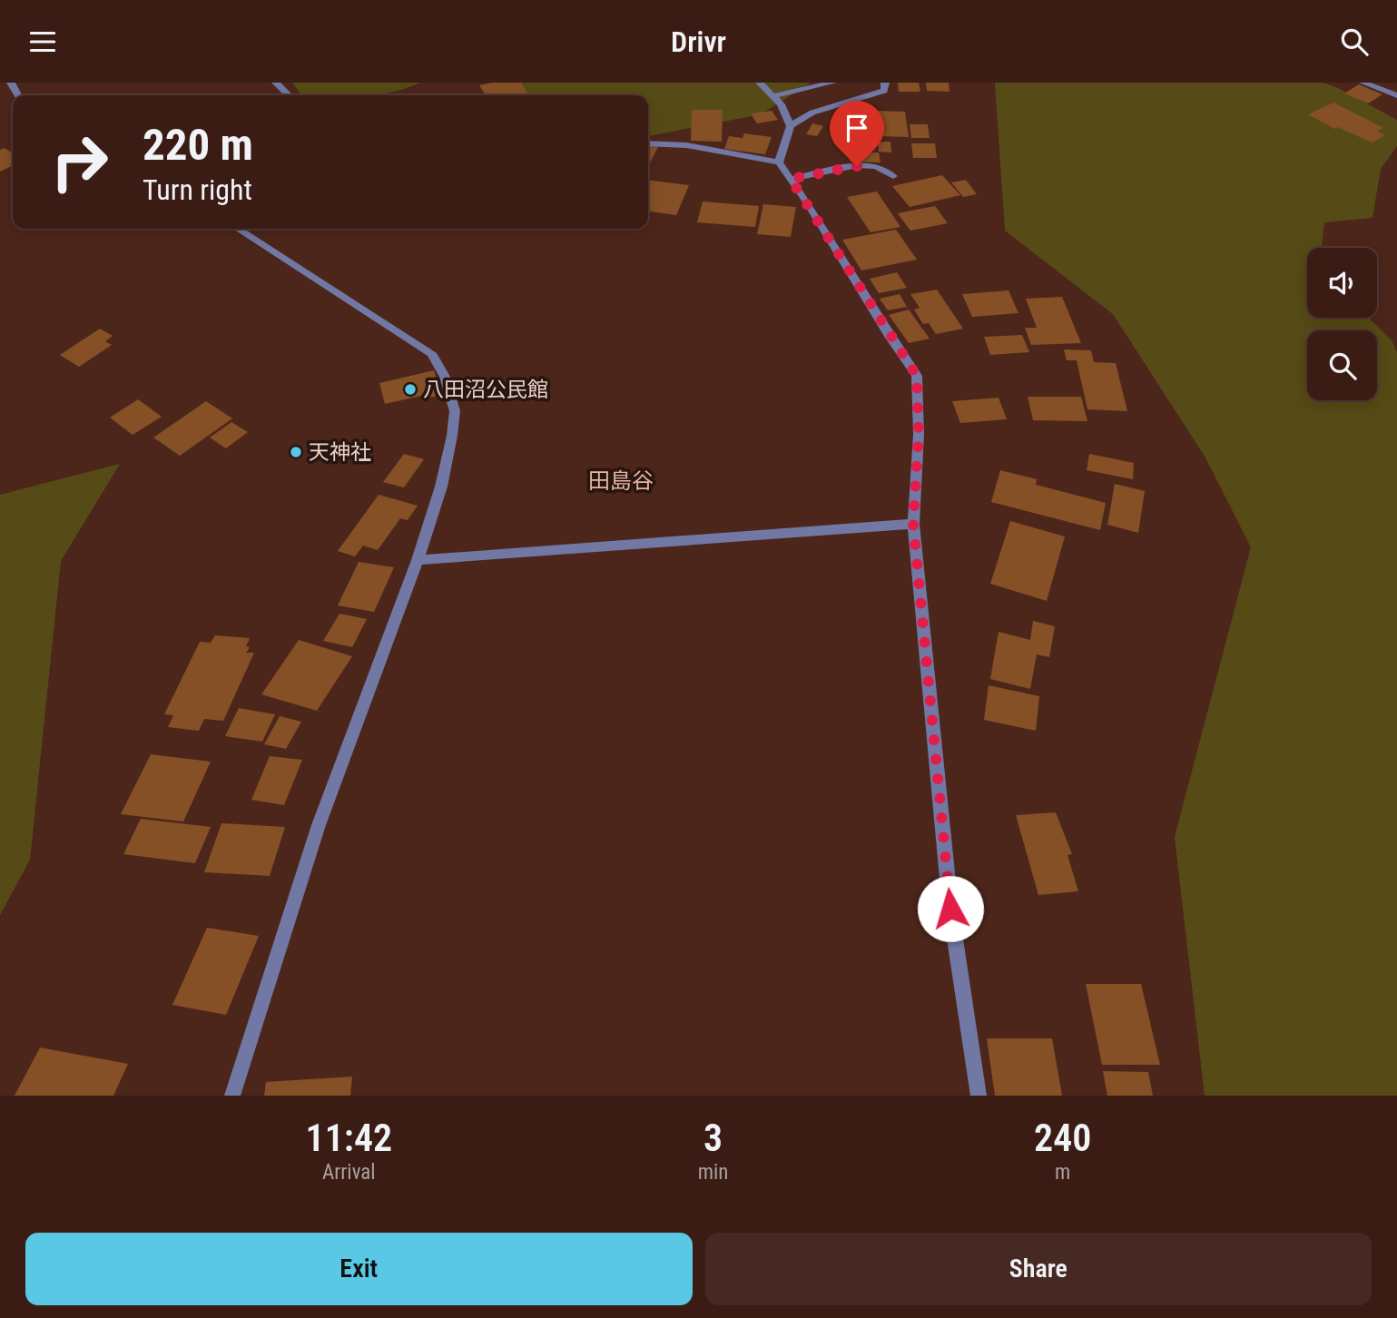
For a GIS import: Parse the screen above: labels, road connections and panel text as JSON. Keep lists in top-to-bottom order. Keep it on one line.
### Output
{"districts":["田島谷"],"places":["八田沼公民館","天神社"],"page":{"header":"Drivr","turn":["220 m","Turn right"],"eta":["11:42","Arrival","3","min","240","m"],"buttons":["Exit","Share"]}}
